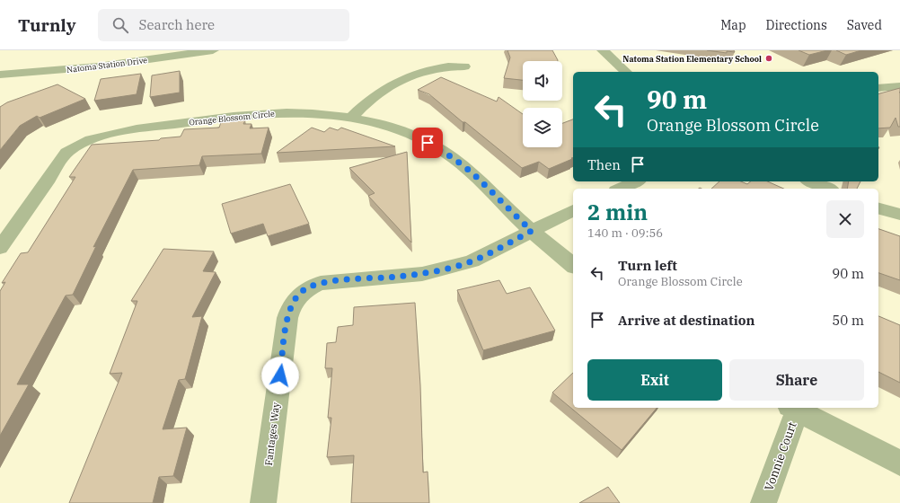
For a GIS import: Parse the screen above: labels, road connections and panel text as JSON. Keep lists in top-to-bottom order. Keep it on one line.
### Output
{"streets":{"street":["Natoma Station Drive","Orange Blossom Circle","Fantages Way","Vonnie Court"]},"crossings":[["Orange Blossom Circle","Fantages Way"]],"places":["Natoma Station Elementary School"],"page":{"header":"Turnly","search":"Search here","nav":["Map","Directions","Saved"],"turn":["90 m","Orange Blossom Circle"],"then":"Then","heading":["2 min","140 m · 09:56"],"list":[{"name":"Turn left","note":"Orange Blossom Circle","value":"90 m"},{"name":"Arrive at destination","value":"50 m"}],"buttons":["Exit","Share"]}}
